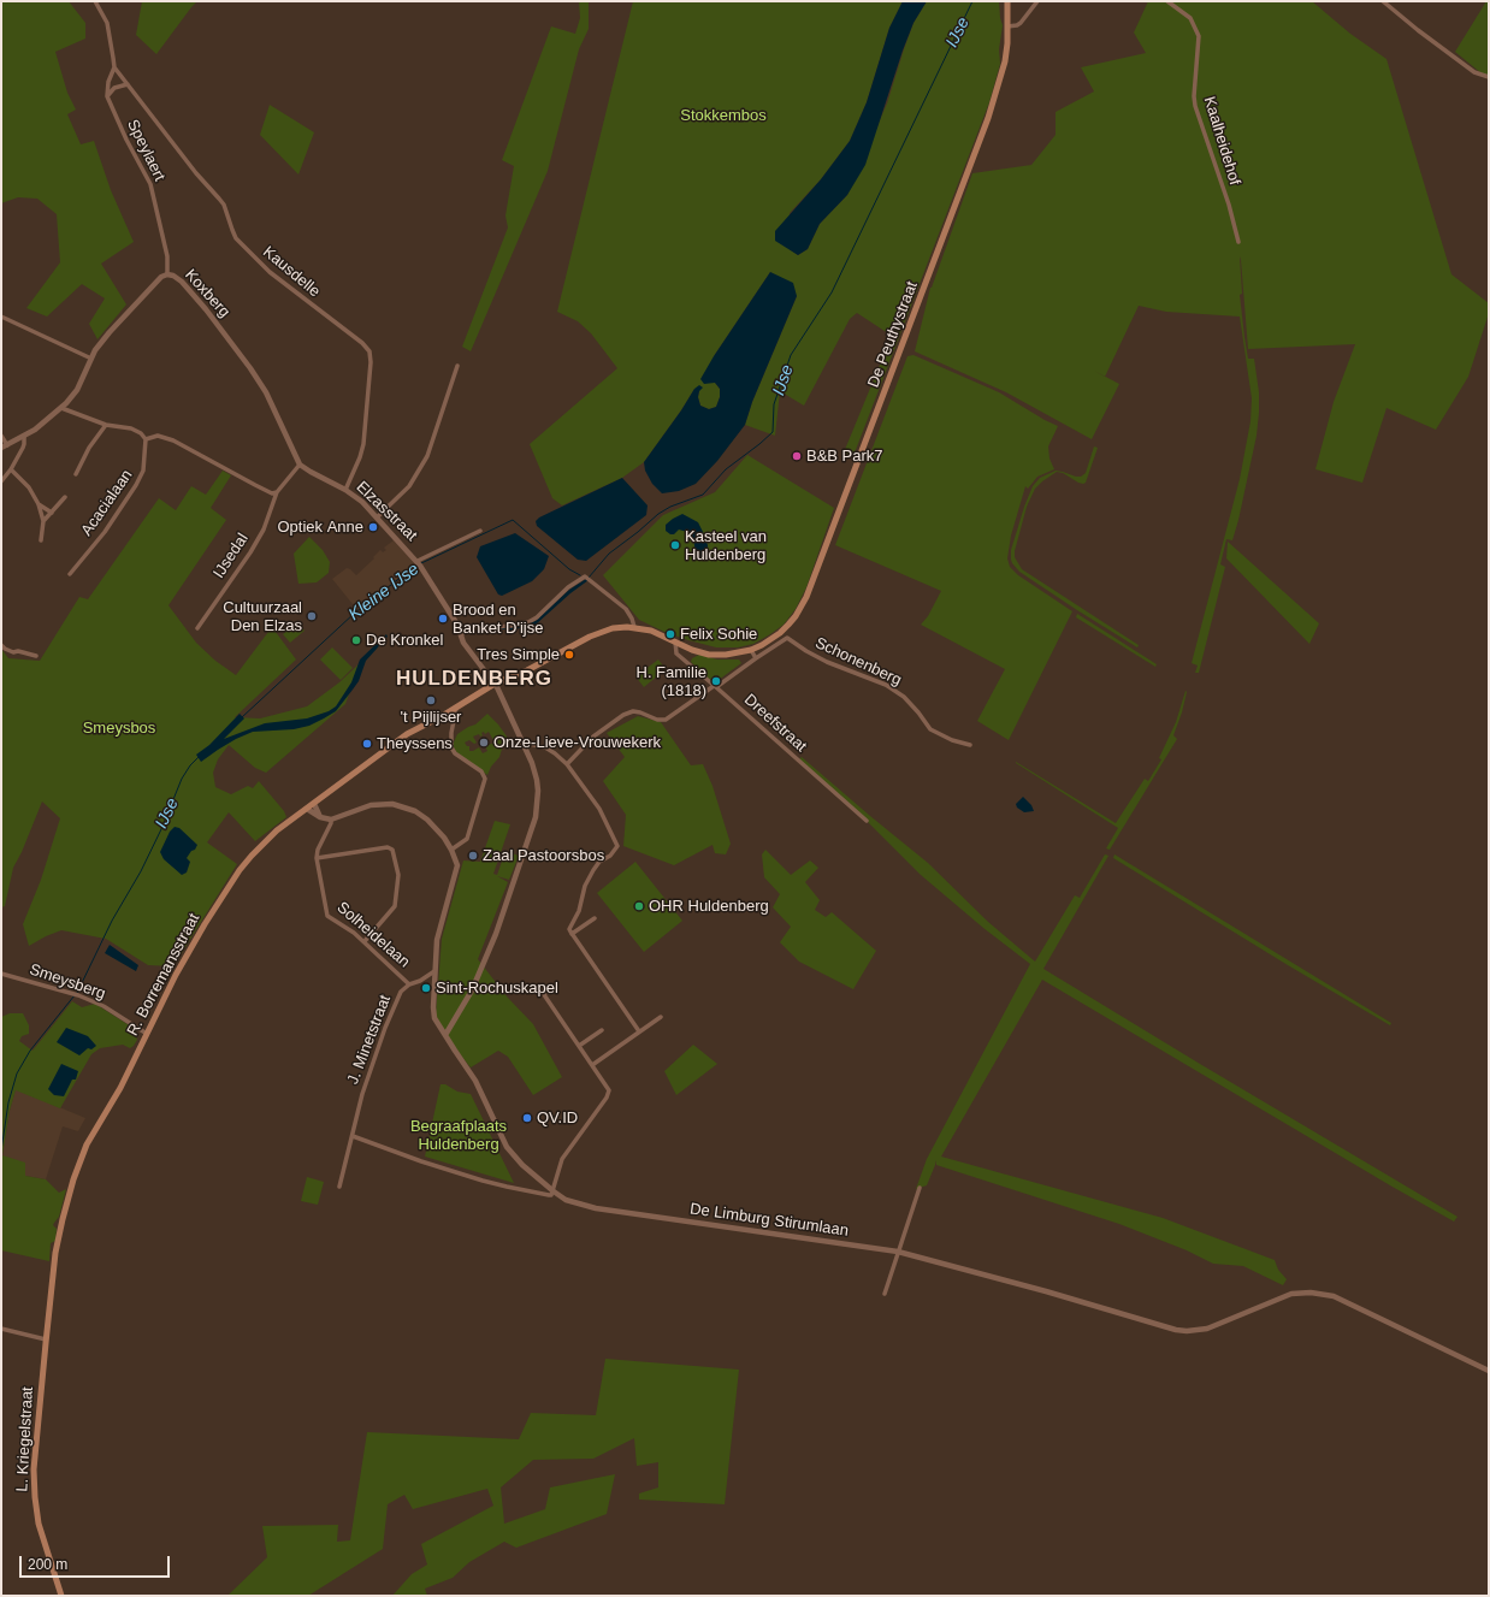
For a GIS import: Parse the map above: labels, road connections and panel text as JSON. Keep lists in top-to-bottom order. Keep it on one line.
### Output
{"streets":{"main road":["De Peuthystraat","R. Borremansstraat","L. Kriegelstraat"],"street":["Kaalheidehof","Speylaert","Kausdelle","Koxberg","Acacialaan","Elzasstraat","IJsedal","Schonenberg","Dreefstraat","Solheidelaan","Smeysberg","J. Minetstraat","De Limburg Stirumlaan"]},"crossings":[["Speylaert","Koxberg"],["Kausdelle","Elzasstraat"],["Koxberg","Elzasstraat"],["Koxberg","IJsedal"],["De Peuthystraat","Elzasstraat"],["De Peuthystraat","Dreefstraat"],["De Peuthystraat","R. Borremansstraat"],["Elzasstraat","IJsedal"],["Elzasstraat","R. Borremansstraat"],["Elzasstraat","De Limburg Stirumlaan"],["Solheidelaan","J. Minetstraat"],["Solheidelaan","De Limburg Stirumlaan"],["R. Borremansstraat","Smeysberg"],["R. Borremansstraat","L. Kriegelstraat"],["J. Minetstraat","De Limburg Stirumlaan"]],"districts":["HULDENBERG"],"water":["IJse","Kleine IJse"],"parks":["Stokkembos","Smeysbos","Begraafplaats Huldenberg"],"places":["B&B Park7","Optiek Anne","Kasteel van Huldenberg","Cultuurzaal Den Elzas","Brood en Banket D'ijse","Felix Sohie","De Kronkel","Tres Simple","H. Familie (1818)","'t Pijlijser","Onze-Lieve-Vrouwekerk","Theyssens","Zaal Pastoorsbos","OHR Huldenberg","Sint-Rochuskapel","QV.ID"],"scale_bar":"200 m"}
